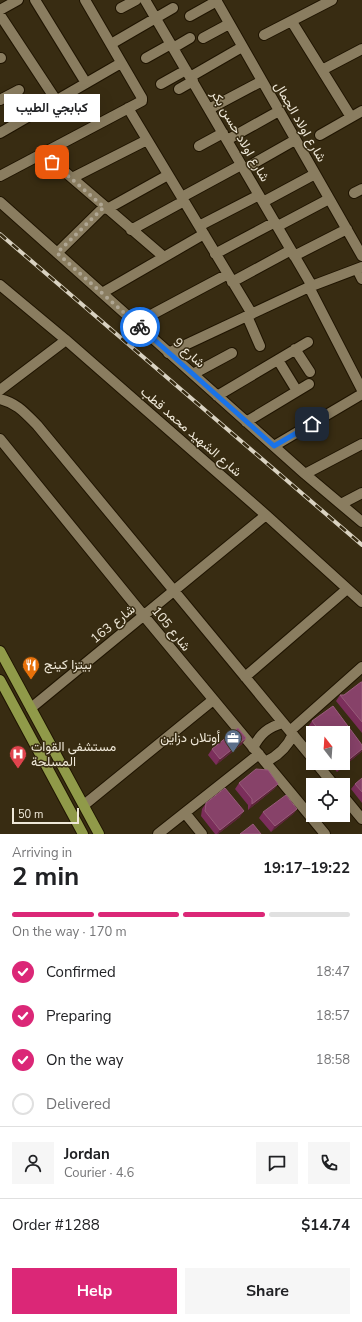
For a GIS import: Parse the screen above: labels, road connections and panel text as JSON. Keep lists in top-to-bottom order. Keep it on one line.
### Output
{"streets":{"street":["شارع اولاد الجمال","شارع اولاد حسن بكر","شارع 9","شارع الشهيد محمد قطب","شارع 163","شارع 105"]},"crossings":[["شارع الشهيد محمد قطب","شارع 163"],["شارع 163","شارع 105"]],"places":{"other":["كبابجي الطيب"],"restaurant":["بيتزا كينج"],"office":["أوتلان دزاين"],"hospital":["مستشفى القوات المسلحة"]},"scale_bar":"50 m","north":"top","page":{"bubble":"كبابجي الطيب","scale":"50 m","heading":["2 min","Arriving in","19:17–19:22"],"panel":["Jordan","Courier · 4.6","Order #1288","$14.74"],"bar":"On the way · 170 m","list":[["Confirmed","18:47"],["Preparing","18:57"],["On the way","18:58"],"Delivered"],"buttons":["Help","Share"]}}
